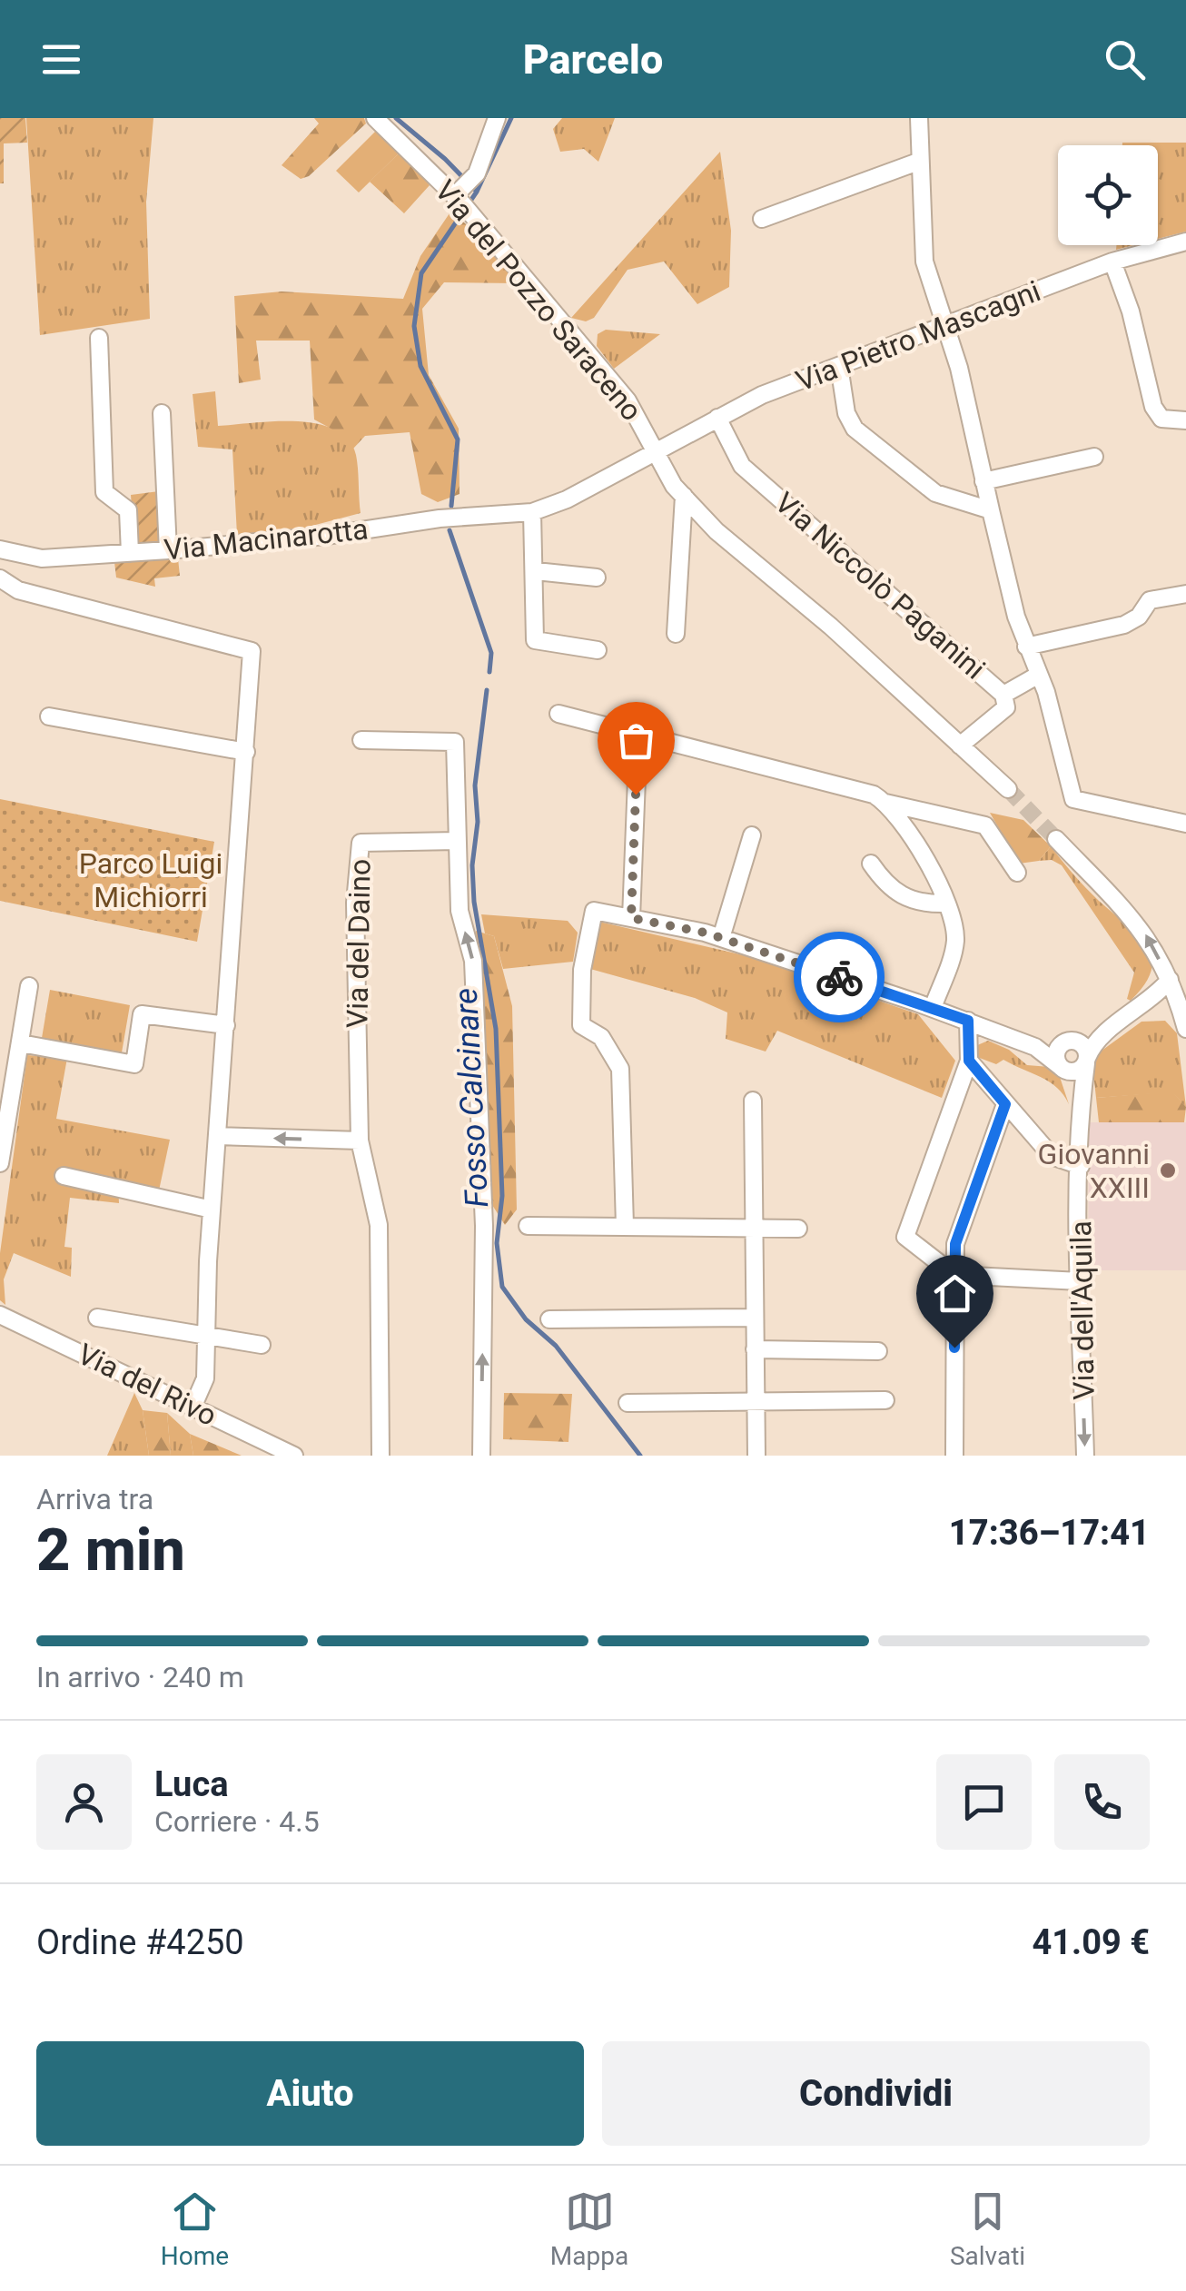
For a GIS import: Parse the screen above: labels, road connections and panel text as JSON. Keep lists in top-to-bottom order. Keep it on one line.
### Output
{"streets":{"street":["Via del Pozzo Saraceno","Via Pietro Mascagni","Via Macinarotta","Via Niccolò Paganini","Via del Daino","Via dell'Aquila","Via del Rivo"]},"crossings":[["Via del Pozzo Saraceno","Via Pietro Mascagni"],["Via del Pozzo Saraceno","Via Macinarotta"],["Via del Pozzo Saraceno","Via Niccolò Paganini"],["Via Pietro Mascagni","Via Macinarotta"],["Via Pietro Mascagni","Via Niccolò Paganini"]],"water":["Fosso Calcinare"],"parks":["Parco Luigi Michiorri"],"places":["Giovanni XXIII"],"page":{"header":"Parcelo","heading":["2 min","Arriva tra","17:36–17:41"],"panel":["Luca","Corriere · 4.5","Ordine #4250","41.09 €"],"bar":"In arrivo · 240 m","buttons":["Aiuto","Condividi"],"tabs":["Home","Mappa","Salvati"]}}
